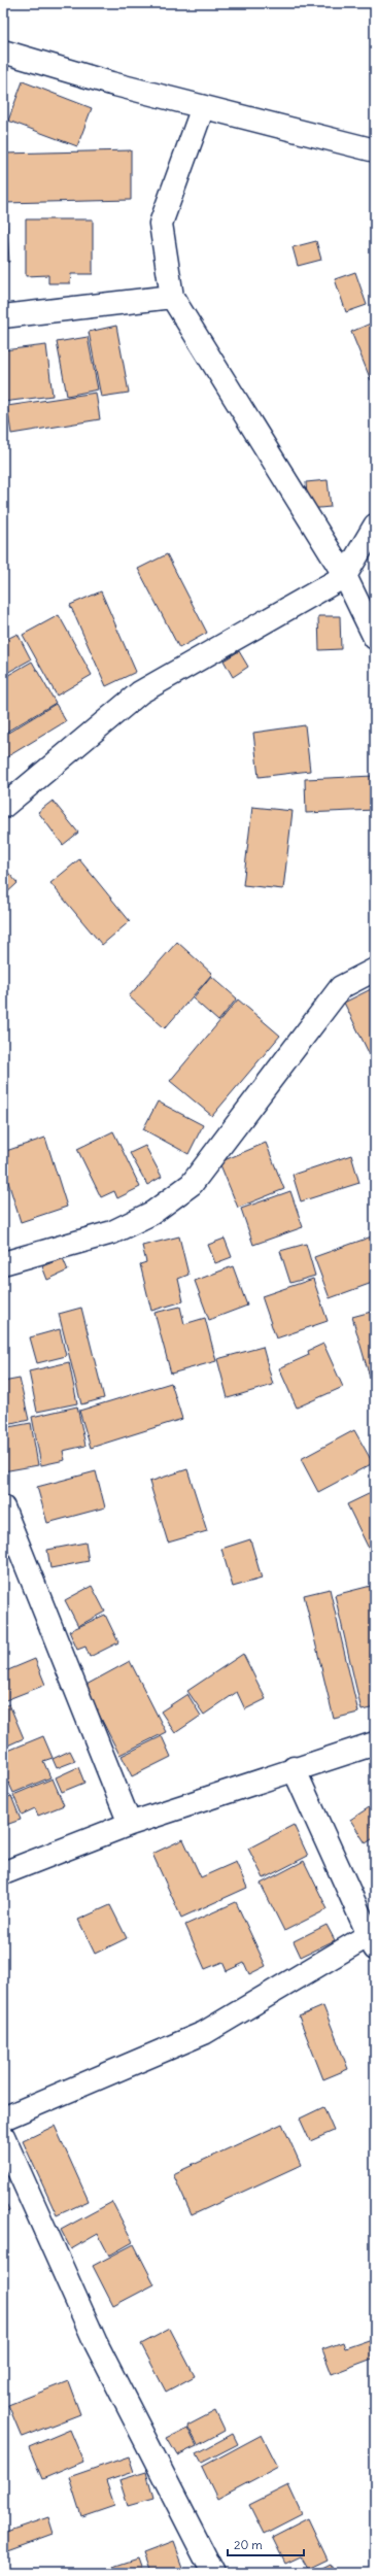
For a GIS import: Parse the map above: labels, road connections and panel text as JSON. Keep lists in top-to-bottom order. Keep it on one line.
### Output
{"scale_bar":"20 m"}
